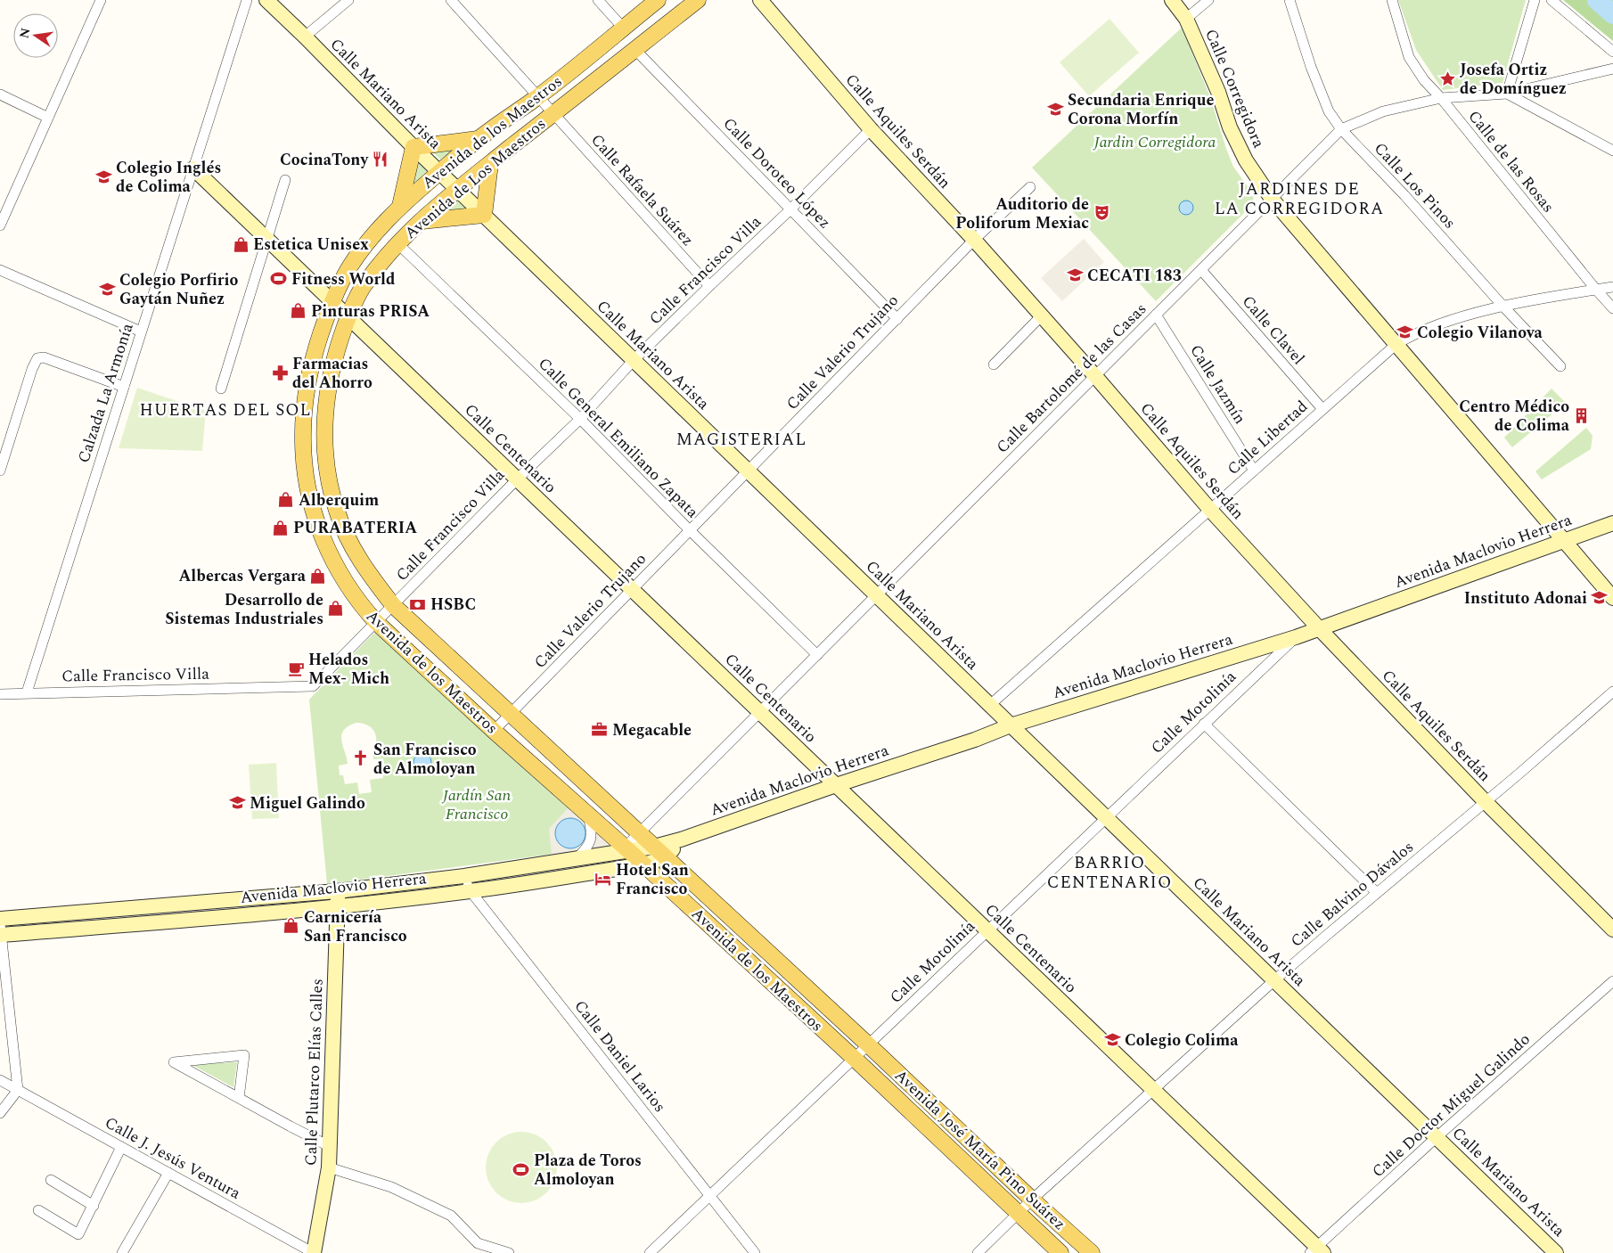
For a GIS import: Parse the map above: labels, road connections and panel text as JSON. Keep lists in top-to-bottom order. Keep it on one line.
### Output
{"streets":{"main road":["Avenida de los Maestros","Avenida de Los Maestros","Avenida José María Pino Suárez"],"street":["Calle Corregidora","Calle Mariano Arista","Calle Aquiles Serdán","Calle de las Rosas","Calle Doroteo López","Calle Los Pinos","Calle Rafaela Suárez","Calle Francisco Villa","Calle Clavel","Calle Valerio Trujano","Calle Bartolomé de las Casas","Calle Jazmín","Calzada La Armonía","Calle General Emiliano Zapata","Calle Libertad","Calle Centenario","Avenida Maclovio Herrera","Calle Motolinía","Calle Balvino Dávalos","Calle Daniel Larios","Calle Plutarco Elías Calles","Calle Doctor Miguel Galindo","Calle J. Jesús Ventura"]},"crossings":[["Calle Corregidora","Calle Bartolomé de las Casas"],["Calle Corregidora","Calle Libertad"],["Calle Corregidora","Avenida Maclovio Herrera"],["Calle Mariano Arista","Avenida de los Maestros"],["Calle Mariano Arista","Avenida de Los Maestros"],["Calle Mariano Arista","Calle Francisco Villa"],["Calle Mariano Arista","Calle Valerio Trujano"],["Calle Mariano Arista","Calle Bartolomé de las Casas"],["Calle Mariano Arista","Calle Libertad"],["Calle Mariano Arista","Avenida Maclovio Herrera"],["Calle Mariano Arista","Calle Motolinía"],["Calle Mariano Arista","Calle Balvino Dávalos"],["Calle Mariano Arista","Calle Doctor Miguel Galindo"],["Calle Aquiles Serdán","Calle Francisco Villa"],["Calle Aquiles Serdán","Calle Valerio Trujano"],["Calle Aquiles Serdán","Calle Bartolomé de las Casas"],["Calle Aquiles Serdán","Calle Libertad"],["Calle Aquiles Serdán","Avenida Maclovio Herrera"],["Calle Aquiles Serdán","Calle Balvino Dávalos"],["Avenida de los Maestros","Avenida de Los Maestros"],["Avenida de los Maestros","Calle Rafaela Suárez"],["Avenida de los Maestros","Calle Francisco Villa"],["Avenida de los Maestros","Calle Valerio Trujano"],["Avenida de los Maestros","Calle Bartolomé de las Casas"],["Avenida de los Maestros","Calle Centenario"],["Avenida de los Maestros","Avenida Maclovio Herrera"],["Avenida de los Maestros","Calle Motolinía"],["Avenida de los Maestros","Avenida José María Pino Suárez"],["Calle de las Rosas","Calle Bartolomé de las Casas"],["Calle de las Rosas","Calle Libertad"],["Calle Doroteo López","Avenida de Los Maestros"],["Calle Doroteo López","Calle Francisco Villa"],["Calle Doroteo López","Calle Valerio Trujano"],["Avenida de Los Maestros","Calle Rafaela Suárez"],["Avenida de Los Maestros","Calle Francisco Villa"],["Avenida de Los Maestros","Calle Valerio Trujano"],["Avenida de Los Maestros","Calle General Emiliano Zapata"],["Avenida de Los Maestros","Calle Centenario"],["Calle Los Pinos","Calle Bartolomé de las Casas"],["Calle Los Pinos","Calle Libertad"],["Calle Rafaela Suárez","Calle Francisco Villa"],["Calle Francisco Villa","Calzada La Armonía"],["Calle Francisco Villa","Calle General Emiliano Zapata"],["Calle Francisco Villa","Calle Centenario"],["Calle Clavel","Calle Bartolomé de las Casas"],["Calle Clavel","Calle Libertad"],["Calle Valerio Trujano","Calle General Emiliano Zapata"],["Calle Valerio Trujano","Calle Centenario"],["Calle Bartolomé de las Casas","Calle Jazmín"],["Calle Bartolomé de las Casas","Calle General Emiliano Zapata"],["Calle Bartolomé de las Casas","Calle Centenario"],["Calle Bartolomé de las Casas","Avenida Maclovio Herrera"],["Calle Jazmín","Calle Libertad"],["Calzada La Armonía","Calle Centenario"],["Calle Centenario","Avenida Maclovio Herrera"],["Calle Centenario","Calle Motolinía"],["Calle Centenario","Calle Balvino Dávalos"],["Calle Centenario","Calle Doctor Miguel Galindo"],["Avenida Maclovio Herrera","Calle Motolinía"],["Avenida Maclovio Herrera","Calle Daniel Larios"],["Avenida Maclovio Herrera","Calle Plutarco Elías Calles"],["Calle Motolinía","Calle Daniel Larios"],["Calle Motolinía","Avenida José María Pino Suárez"],["Calle Balvino Dávalos","Avenida José María Pino Suárez"],["Calle Plutarco Elías Calles","Calle J. Jesús Ventura"]],"districts":["JARDINES DE LA CORREGIDORA","HUERTAS DEL SOL","MAGISTERIAL","BARRIO CENTENARIO"],"parks":["Jardin Corregidora","Jardín San Francisco"],"places":{"place":["Josefa Ortiz de Domínguez"],"school or university":["Secundaria Enrique Corona Morfín","Colegio Inglés de Colima","CECATI 183","Colegio Porfirio Gaytán Nuñez","Colegio Vilanova","Instituto Adonai","Miguel Galindo","Colegio Colima"],"restaurant":["CocinaTony"],"theatre":["Auditorio de Poliforum Mexiac"],"shop":["Estetica Unisex","Pinturas PRISA","Alberquim","PURABATERIA","Albercas Vergara","Desarrollo de Sistemas Industriales","Carnicería San Francisco"],"sports":["Fitness World","Plaza de Toros Almoloyan"],"pharmacy":["Farmacias del Ahorro"],"building":["Centro Médico de Colima"],"bank":["HSBC"],"cafe":["Helados Mex- Mich"],"office":["Megacable"],"church":["San Francisco de Almoloyan"],"hotel":["Hotel San Francisco"]},"north":"left"}
